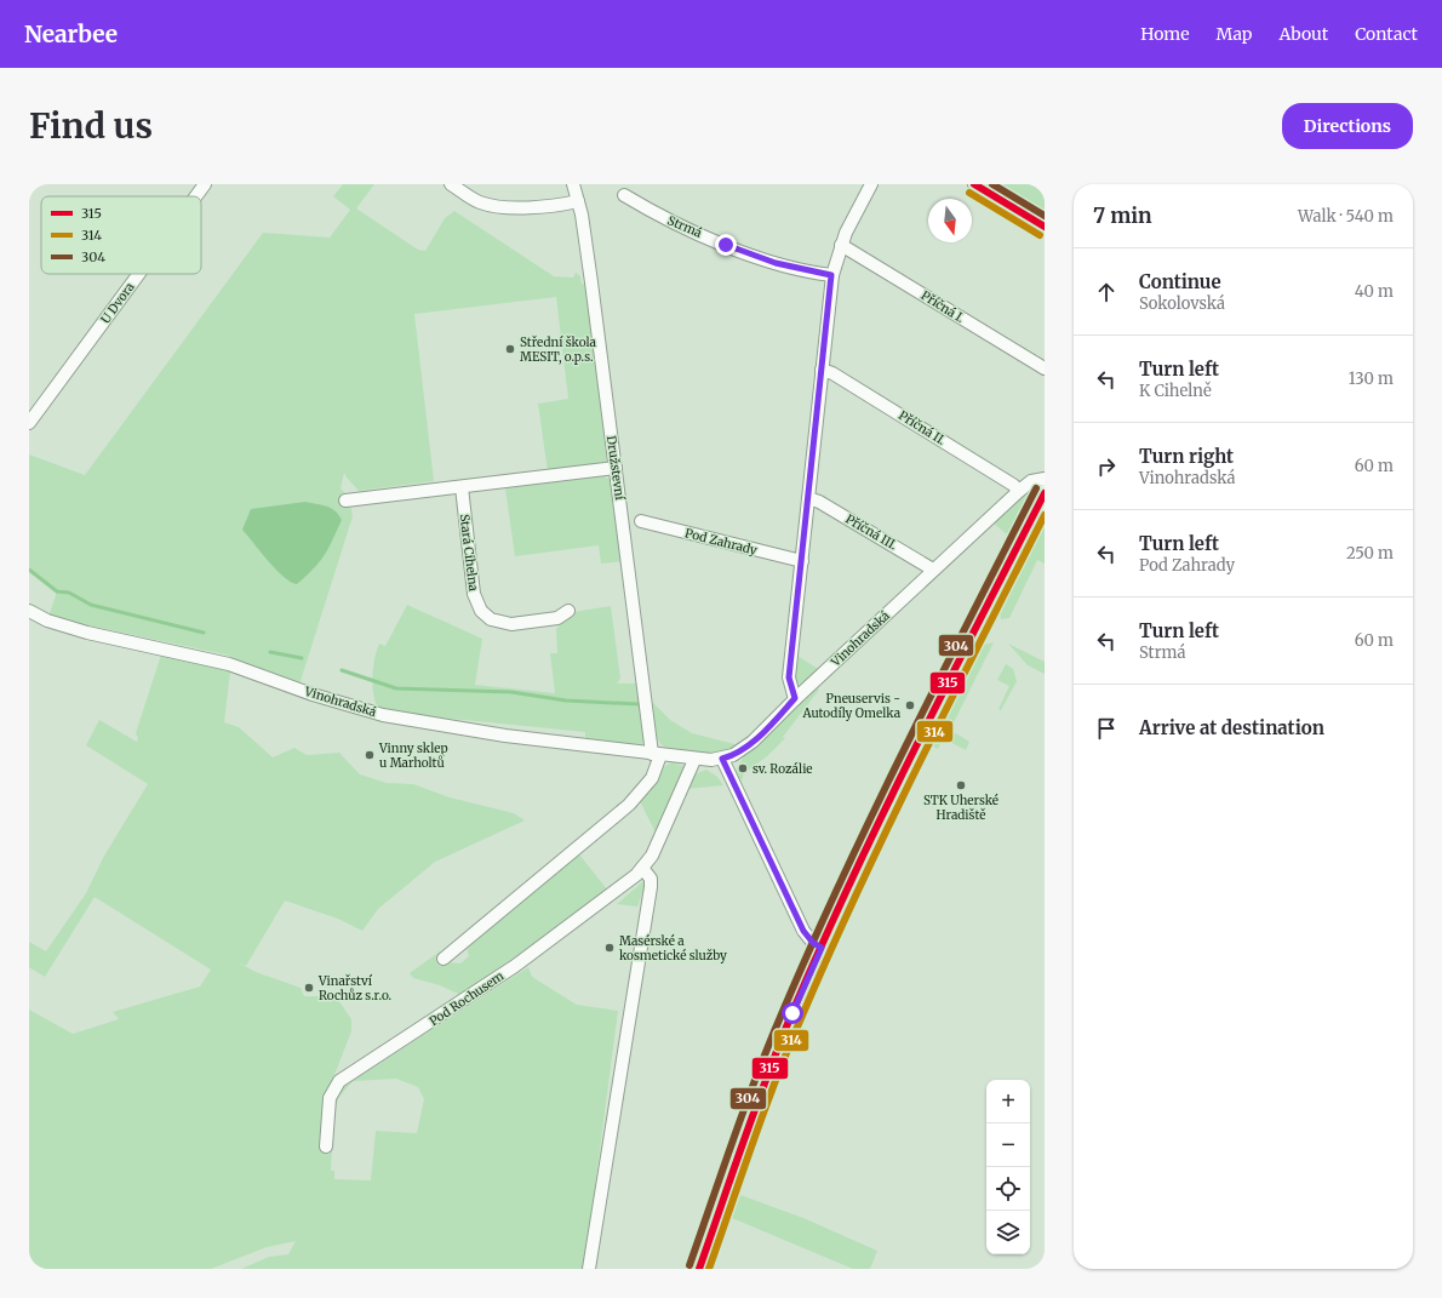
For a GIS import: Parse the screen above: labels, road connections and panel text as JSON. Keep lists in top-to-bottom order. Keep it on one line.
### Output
{"streets":{"street":["Strmá","U Dvora","Příčná I.","Příčná II.","Družstevní","Příčná III.","Pod Zahrady","Stará Cihelna","Vinohradská","Pod Rochusem"]},"crossings":[["Příčná II.","Vinohradská"],["Družstevní","Vinohradská"],["Příčná III.","Vinohradská"],["Vinohradská","Pod Rochusem"]],"places":["Střední škola MESIT, o.p.s.","Pneuservis - Autodíly Omelka","Vinny sklep u Marholtů","sv. Rozálie","STK Uherské Hradiště","Masérské a kosmetické služby","Vinařství Rochůz s.r.o."],"lines":["transit line 315","transit line 304","transit line 314"],"legend":["315","314","304"],"north":"bottom","page":{"header":"Nearbee","nav":["Home","Map","About","Contact"],"buttons":"Directions","title":"Find us","heading":["7 min","Walk · 540 m"],"list":[["Continue","Sokolovská","40 m"],["Turn left","K Cihelně","130 m"],["Turn right","Vinohradská","60 m"],["Turn left","Pod Zahrady","250 m"],["Turn left","Strmá","60 m"],"Arrive at destination"],"map_buttons":["+","−"]}}
